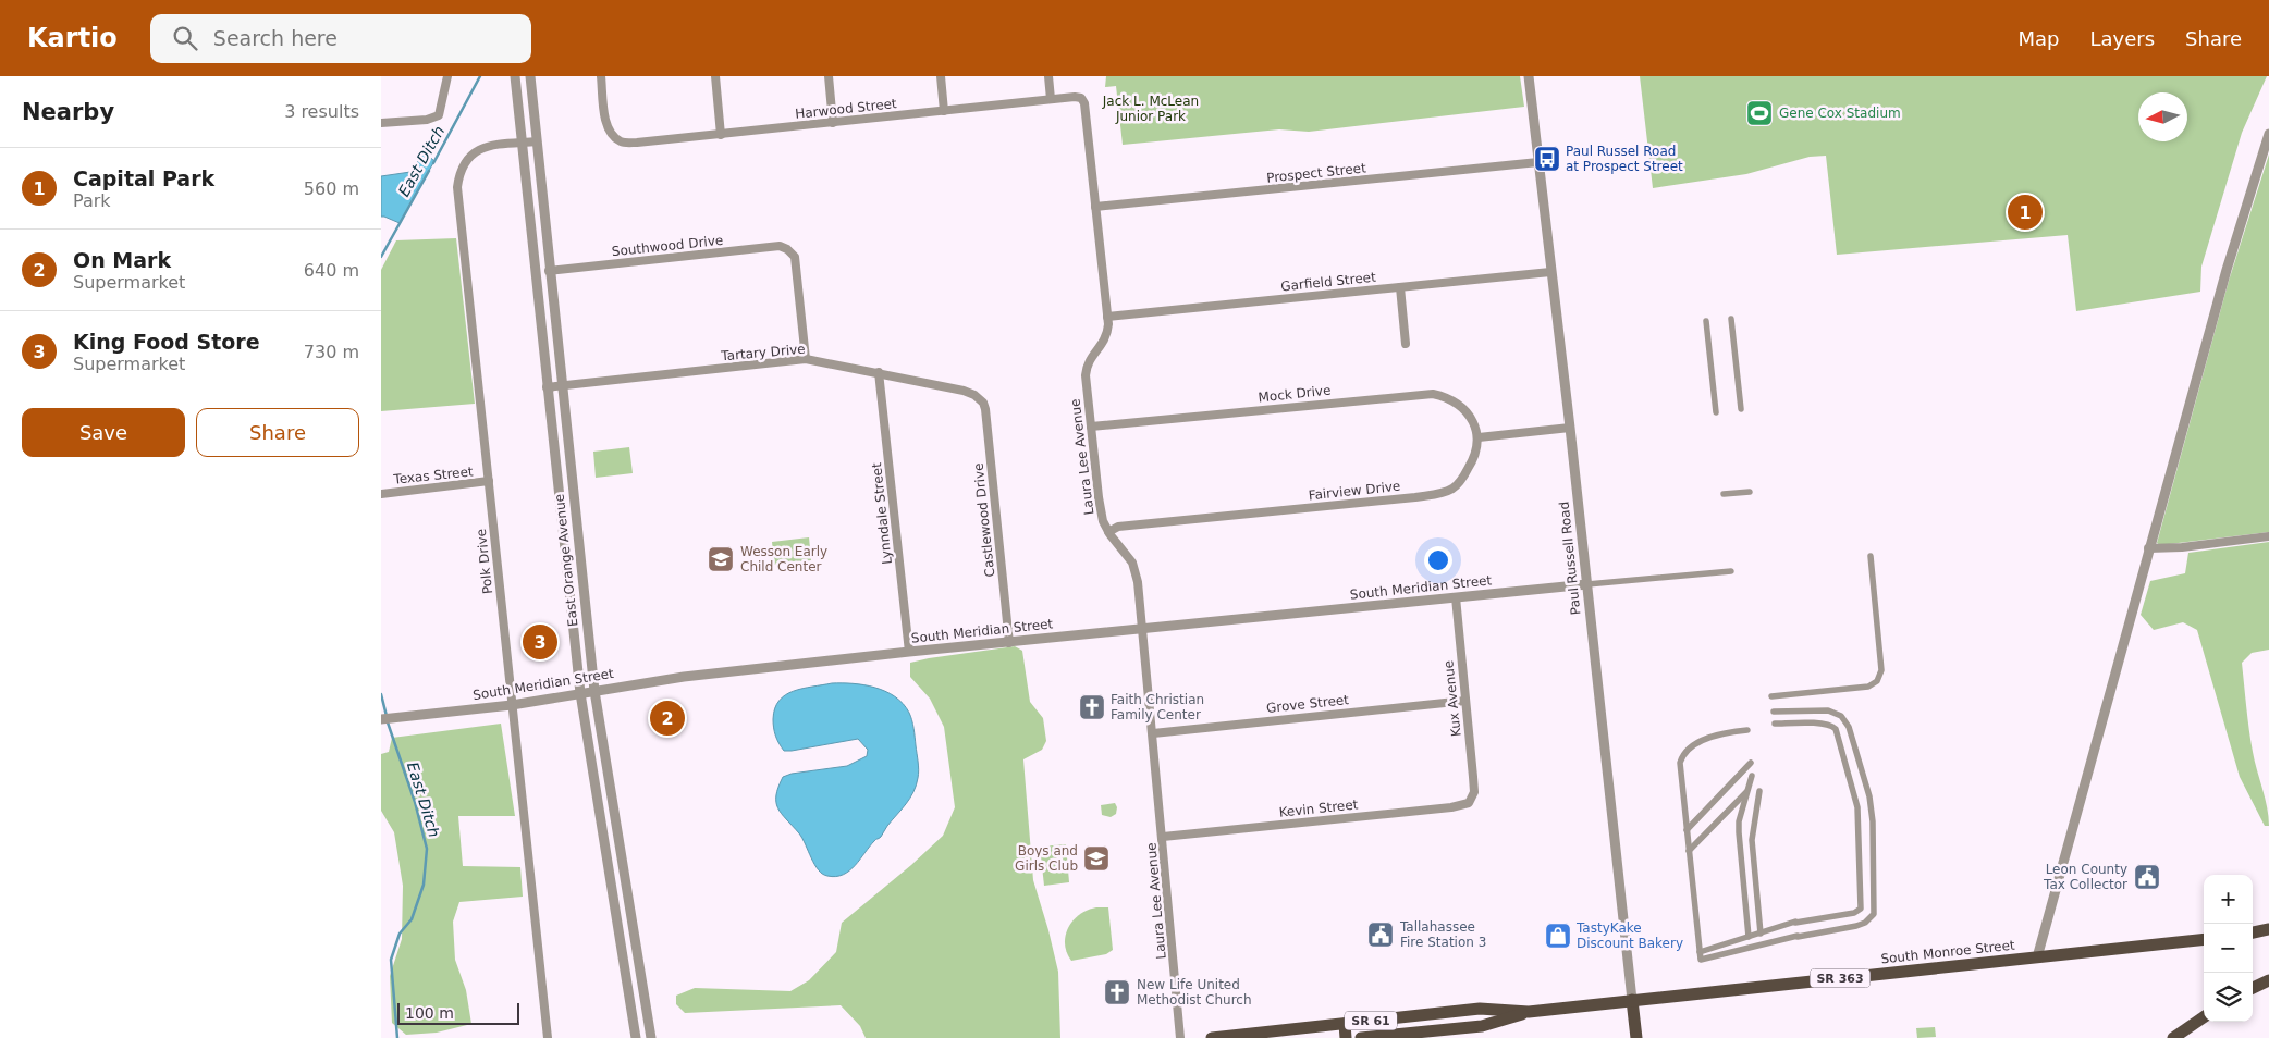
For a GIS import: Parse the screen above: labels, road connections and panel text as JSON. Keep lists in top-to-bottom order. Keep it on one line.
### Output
{"streets":{"main road":["Paul Russell Road","South Monroe Street","SR 363","SR 61"],"street":["Harwood Street","Prospect Street","Southwood Drive","Garfield Street","Tartary Drive","Mock Drive","Laura Lee Avenue","Texas Street","Fairview Drive","Lynndale Street","Castlewood Drive","East Orange Avenue","Polk Drive","South Meridian Street","Kux Avenue","Grove Street","Kevin Street"]},"crossings":[["Harwood Street","Laura Lee Avenue"],["Prospect Street","Laura Lee Avenue"],["Prospect Street","Paul Russell Road"],["Southwood Drive","Tartary Drive"],["Southwood Drive","East Orange Avenue"],["Garfield Street","Laura Lee Avenue"],["Garfield Street","Paul Russell Road"],["Tartary Drive","Lynndale Street"],["Tartary Drive","Castlewood Drive"],["Tartary Drive","East Orange Avenue"],["Mock Drive","Laura Lee Avenue"],["Mock Drive","Fairview Drive"],["Laura Lee Avenue","Fairview Drive"],["Laura Lee Avenue","South Meridian Street"],["Laura Lee Avenue","Grove Street"],["Laura Lee Avenue","Kevin Street"],["Texas Street","Polk Drive"],["Lynndale Street","South Meridian Street"],["Castlewood Drive","South Meridian Street"],["Paul Russell Road","South Meridian Street"],["Paul Russell Road","South Monroe Street"],["East Orange Avenue","Polk Drive"],["East Orange Avenue","South Meridian Street"],["Polk Drive","South Meridian Street"],["South Meridian Street","Kux Avenue"],["Kux Avenue","Grove Street"],["Kux Avenue","Kevin Street"]],"water":["East Ditch"],"parks":["Jack L. McLean Junior Park"],"places":{"sports":["Gene Cox Stadium"],"bus stop":["Paul Russel Road at Prospect Street"],"school or university":["Wesson Early Child Center","Boys and Girls Club"],"church":["Faith Christian Family Center","New Life United Methodist Church"],"public building":["Leon County Tax Collector","Tallahassee Fire Station 3"],"shop":["TastyKake Discount Bakery"]},"scale_bar":"100 m","north":"left","page":{"header":"Kartio","search":"Search here","nav":["Map","Layers","Share"],"heading":["Nearby","3 results"],"list":[{"mark":"1","name":"Capital Park","note":"Park","value":"560 m"},{"mark":"2","name":"On Mark","note":"Supermarket","value":"640 m"},{"mark":"3","name":"King Food Store","note":"Supermarket","value":"730 m"}],"pins":["1","3","2"],"buttons":["Save","Share"],"map_buttons":["+","−"],"scale":"100 m"}}
